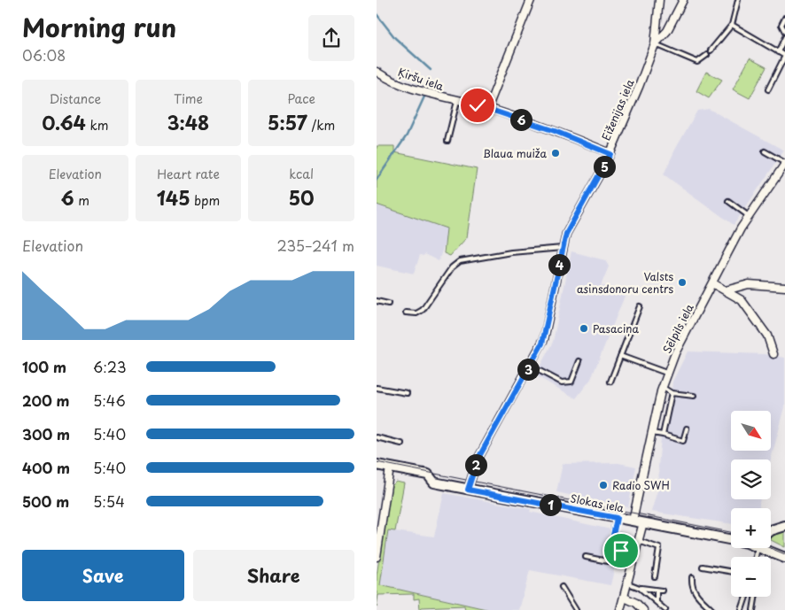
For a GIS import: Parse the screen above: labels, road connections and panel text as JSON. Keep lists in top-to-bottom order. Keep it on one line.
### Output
{"streets":{"street":["Ķiršu iela","Eiženijas iela","Sēlpils iela","Slokas iela"]},"crossings":[["Ķiršu iela","Eiženijas iela"],["Eiženijas iela","Slokas iela"],["Sēlpils iela","Slokas iela"]],"places":["Blaua muiža","Valsts asinsdonoru centrs","Pasaciņa","Radio SWH"],"north":"bottom right","page":{"heading":["Morning run","06:08"],"stats":[["Distance","0.64 km"],["Time","3:48"],["Pace","5:57 /km"],["Elevation","6 m"],["Heart rate","145 bpm"],["kcal","50"]],"pins":["6","5","4","3","2","1"],"chart":["Elevation","235–241 m"],"list":[{"name":"100 m","note":"6:23"},{"name":"200 m","note":"5:46"},{"name":"300 m","note":"5:40"},{"name":"400 m","note":"5:40"},{"name":"500 m","note":"5:54"}],"map_buttons":["+","−"],"buttons":["Save","Share"]}}
